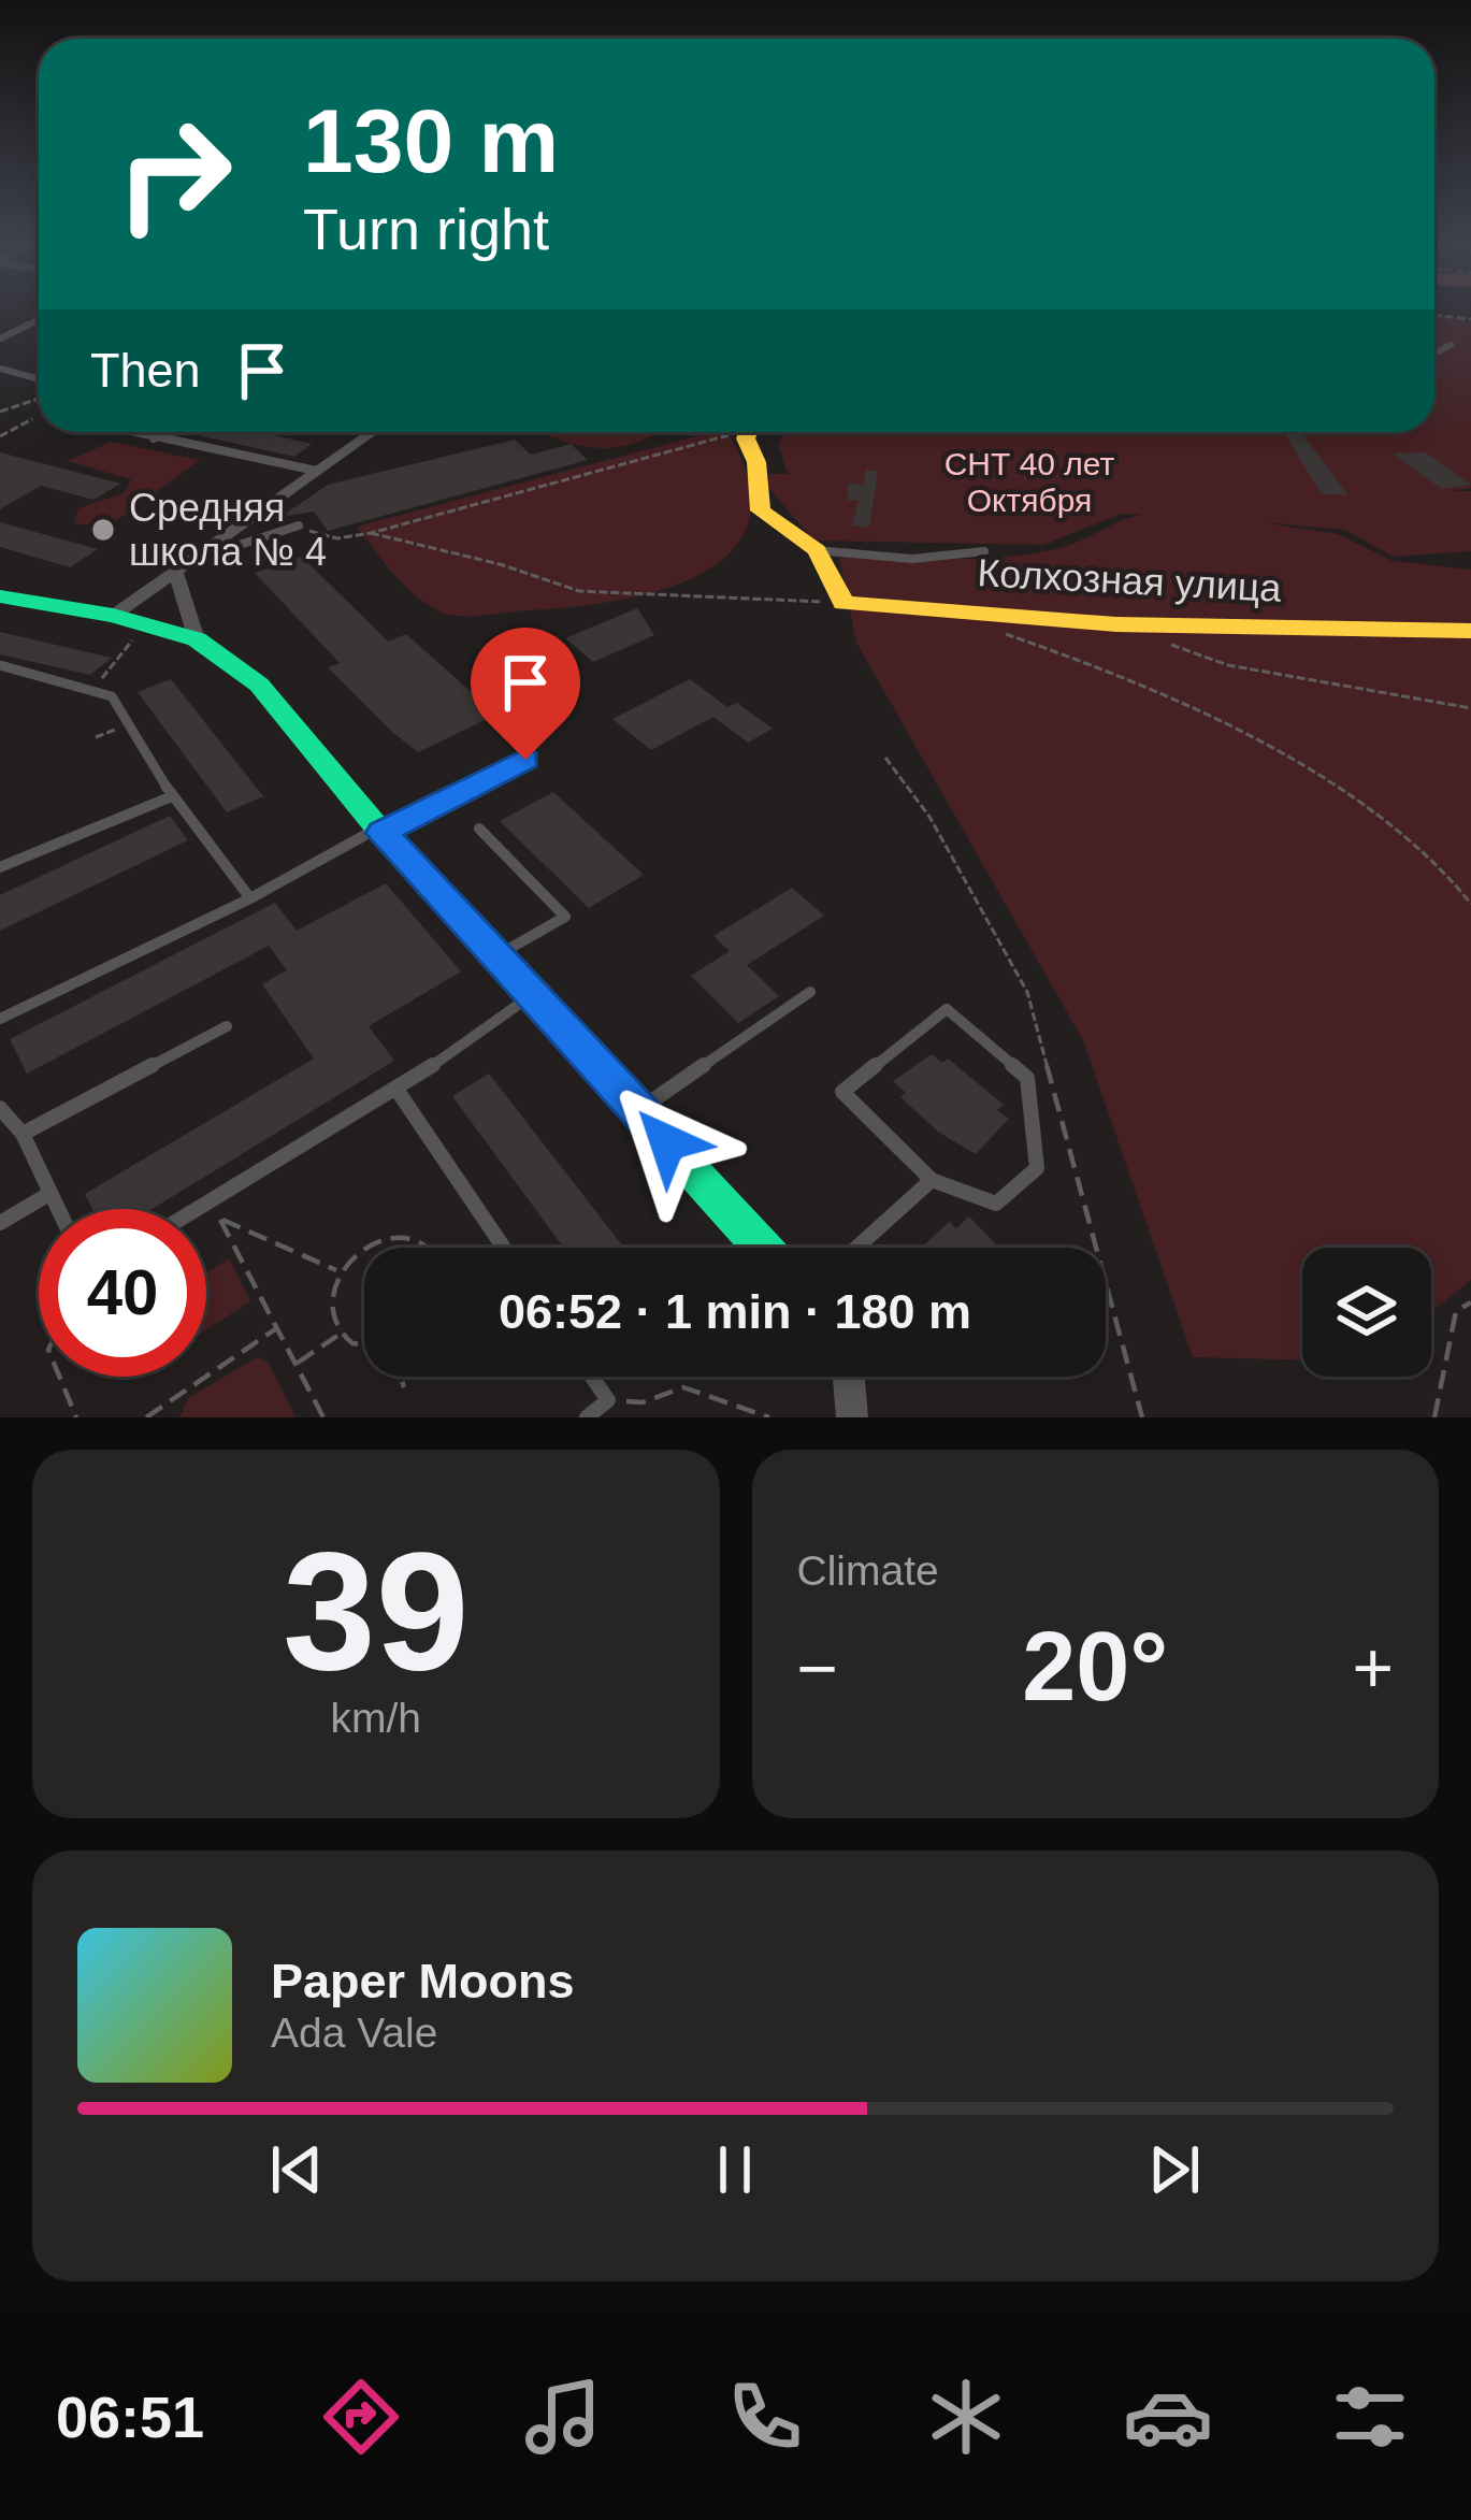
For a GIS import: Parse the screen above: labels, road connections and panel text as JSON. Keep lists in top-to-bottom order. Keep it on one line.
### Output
{"streets":{"street":["Колхозная улица"]},"parks":["СНТ 40 лет Октября"],"places":["Средняя школа № 4"],"page":{"turn":["130 m","Turn right"],"then":"Then","limit":"40","trip":"06:52 · 1 min · 180 m","tile":[["39","km/h"],"Climate"],"heat":["−","20°","+"],"song":["Paper Moons","Ada Vale"],"tabs":"06:51"}}
